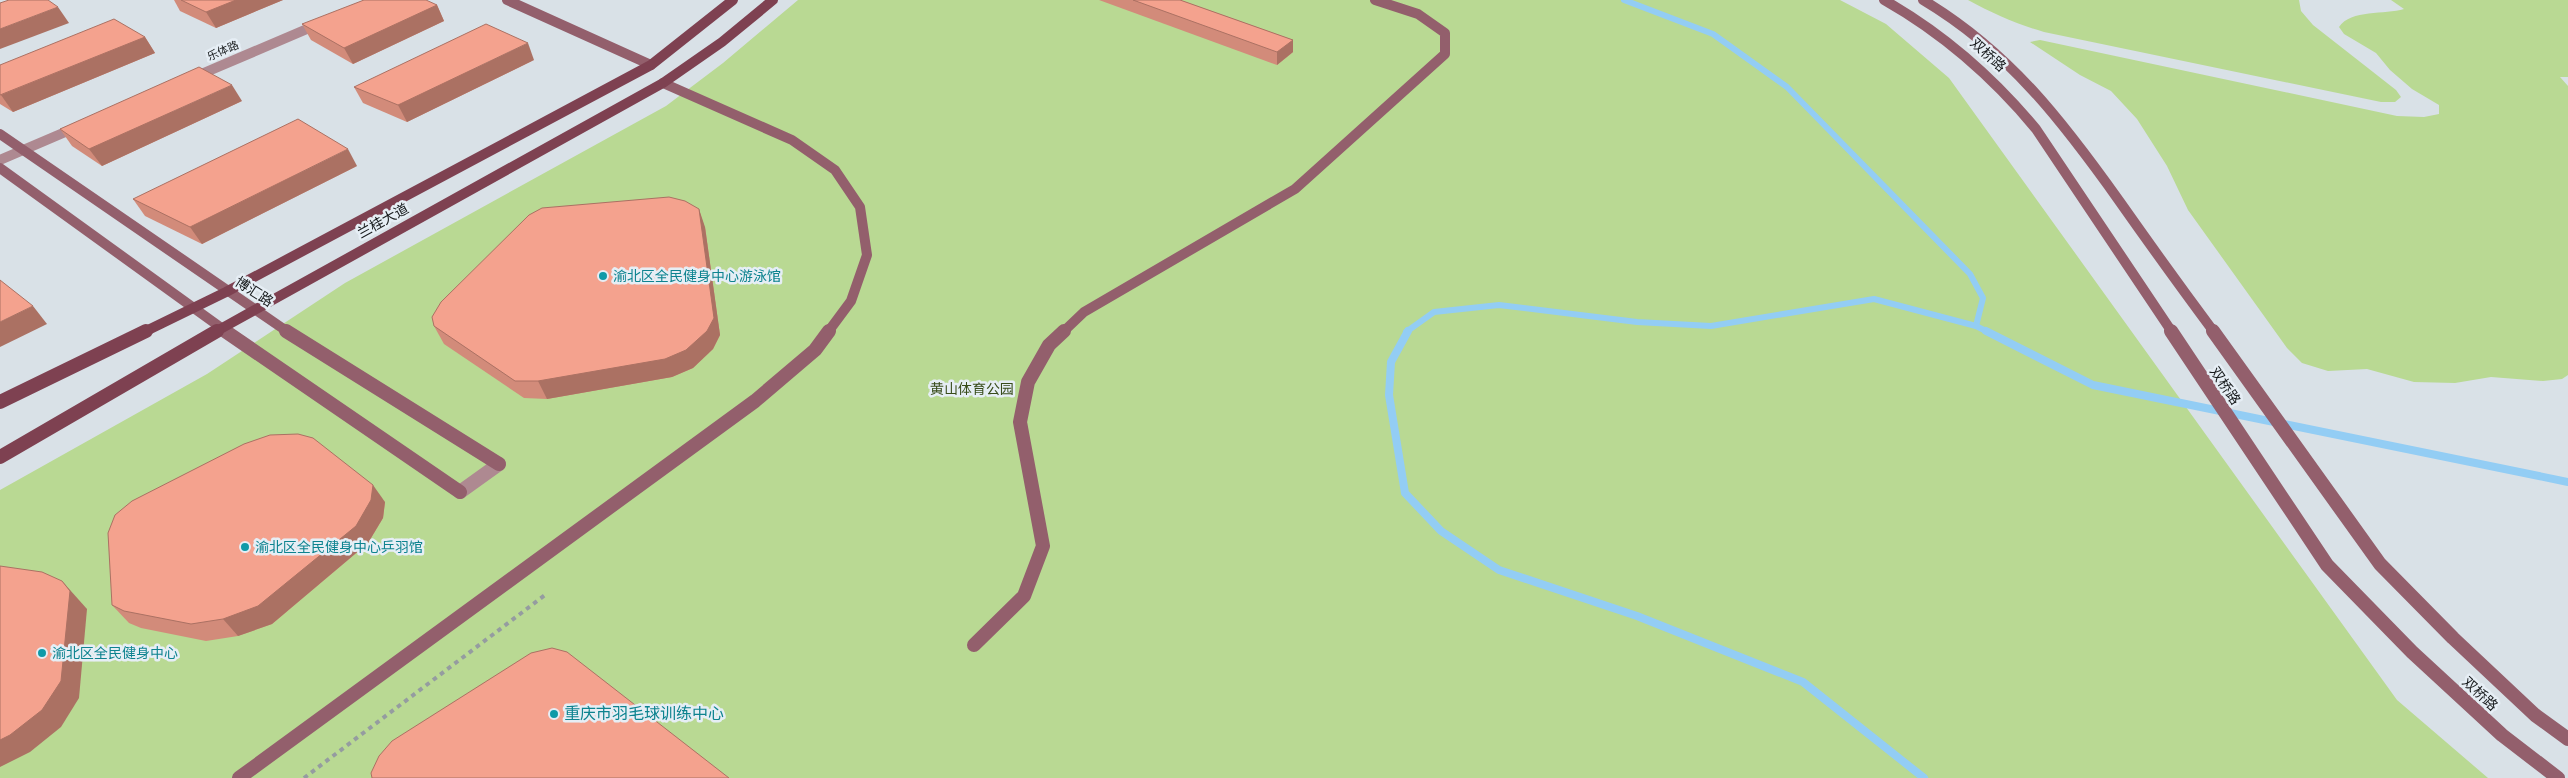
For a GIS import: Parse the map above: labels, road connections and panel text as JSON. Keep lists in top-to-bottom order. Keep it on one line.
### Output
{"streets":{"main road":["双桥路","兰桂大道","博汇路"],"street":["乐体路"]},"crossings":[["兰桂大道","博汇路"]],"parks":["黄山体育公园"],"places":["渝北区全民健身中心游泳馆","渝北区全民健身中心乒羽馆","渝北区全民健身中心","重庆市羽毛球训练中心"]}
